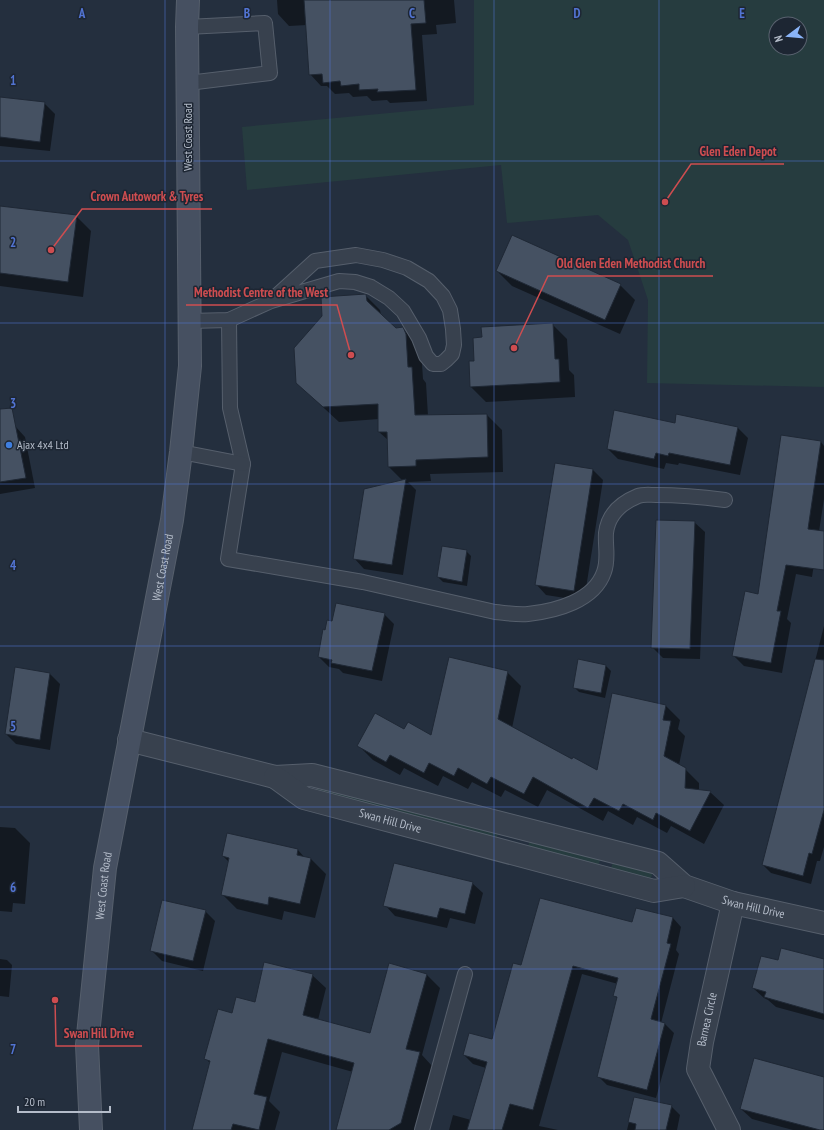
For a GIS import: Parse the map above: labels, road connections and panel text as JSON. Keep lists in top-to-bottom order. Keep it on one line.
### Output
{"streets":{"main road":["West Coast Road"],"street":["Swan Hill Drive","Barnea Circle"]},"crossings":[["West Coast Road","Swan Hill Drive"],["Swan Hill Drive","Barnea Circle"]],"places":["Glen Eden Depot","Crown Autowork & Tyres","Old Glen Eden Methodist Church","Methodist Centre of the West","Ajax 4x4 Ltd","Swan Hill Drive"],"scale_bar":"20 m","north":"left","grid":{"columns":["A","B","C","D","E"],"rows":["1","2","3","4","5","6","7"]}}
